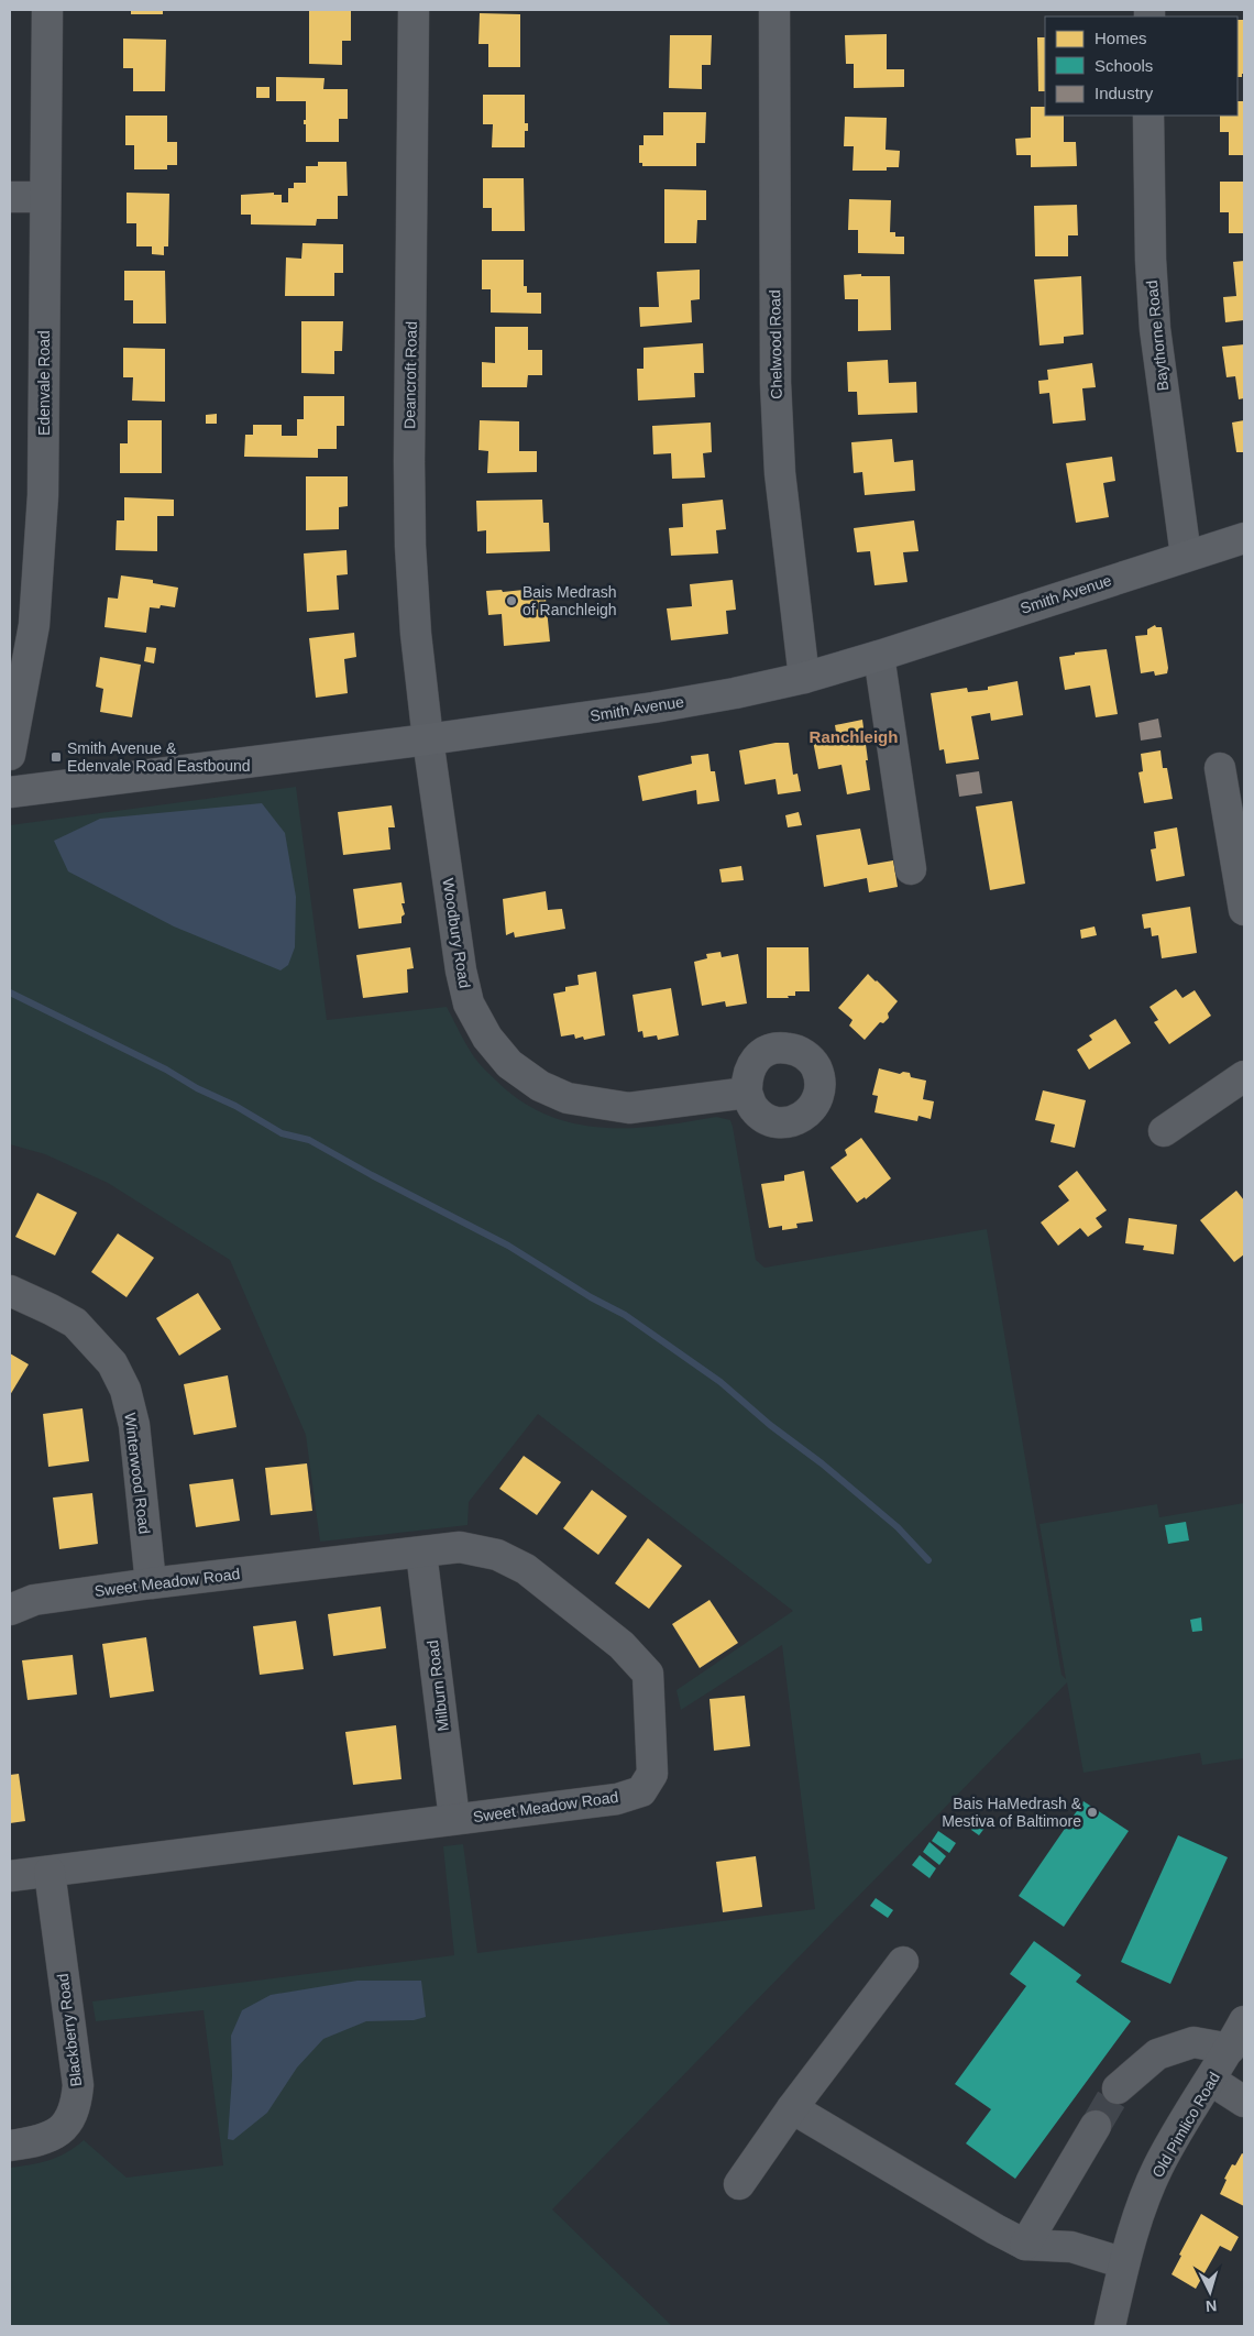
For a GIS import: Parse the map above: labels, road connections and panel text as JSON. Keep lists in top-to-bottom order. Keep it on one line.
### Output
{"streets":{"main road":["Smith Avenue"],"street":["Baythorne Road","Chelwood Road","Deancroft Road","Edenvale Road","Woodbury Road","Winterwood Road","Sweet Meadow Road","Milburn Road","Blackberry Road","Old Pimlico Road"]},"crossings":[["Baythorne Road","Smith Avenue"],["Chelwood Road","Smith Avenue"],["Deancroft Road","Smith Avenue"],["Deancroft Road","Woodbury Road"],["Smith Avenue","Woodbury Road"],["Winterwood Road","Sweet Meadow Road"],["Sweet Meadow Road","Milburn Road"],["Sweet Meadow Road","Blackberry Road"]],"districts":["Ranchleigh"],"places":{"other":["Bais Medrash of Ranchleigh","Bais HaMedrash & Mestiva of Baltimore"],"transit":["Smith Avenue & Edenvale Road Eastbound"]},"legend":["Homes","Schools","Industry"],"north":"bottom"}
